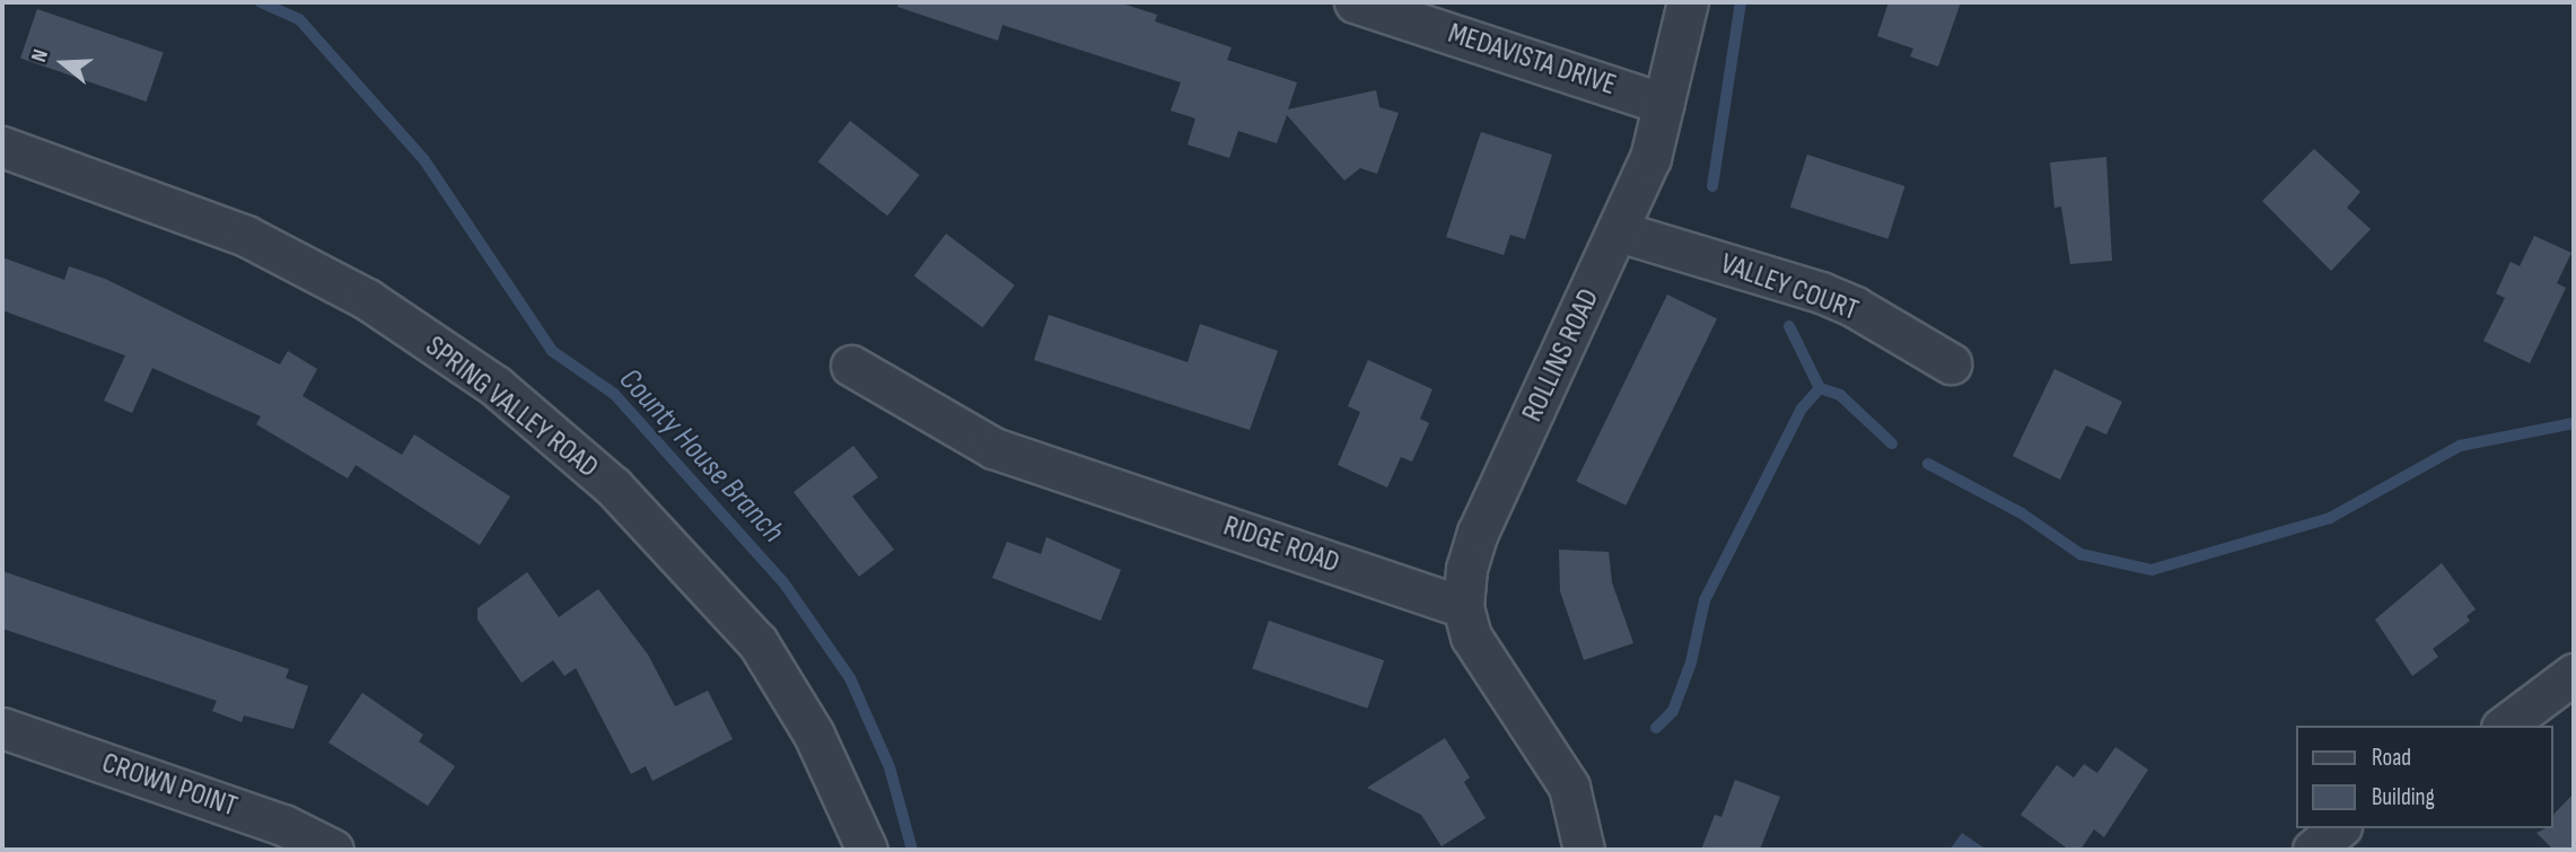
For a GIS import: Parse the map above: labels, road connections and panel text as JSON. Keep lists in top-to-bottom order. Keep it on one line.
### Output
{"streets":{"street":["MEDAVISTA DRIVE","VALLEY COURT","ROLLINS ROAD","SPRING VALLEY ROAD","RIDGE ROAD","CROWN POINT"]},"crossings":[["MEDAVISTA DRIVE","ROLLINS ROAD"],["VALLEY COURT","ROLLINS ROAD"],["ROLLINS ROAD","RIDGE ROAD"]],"water":["County House Branch"],"legend":["Road","Building"],"north":"left"}
